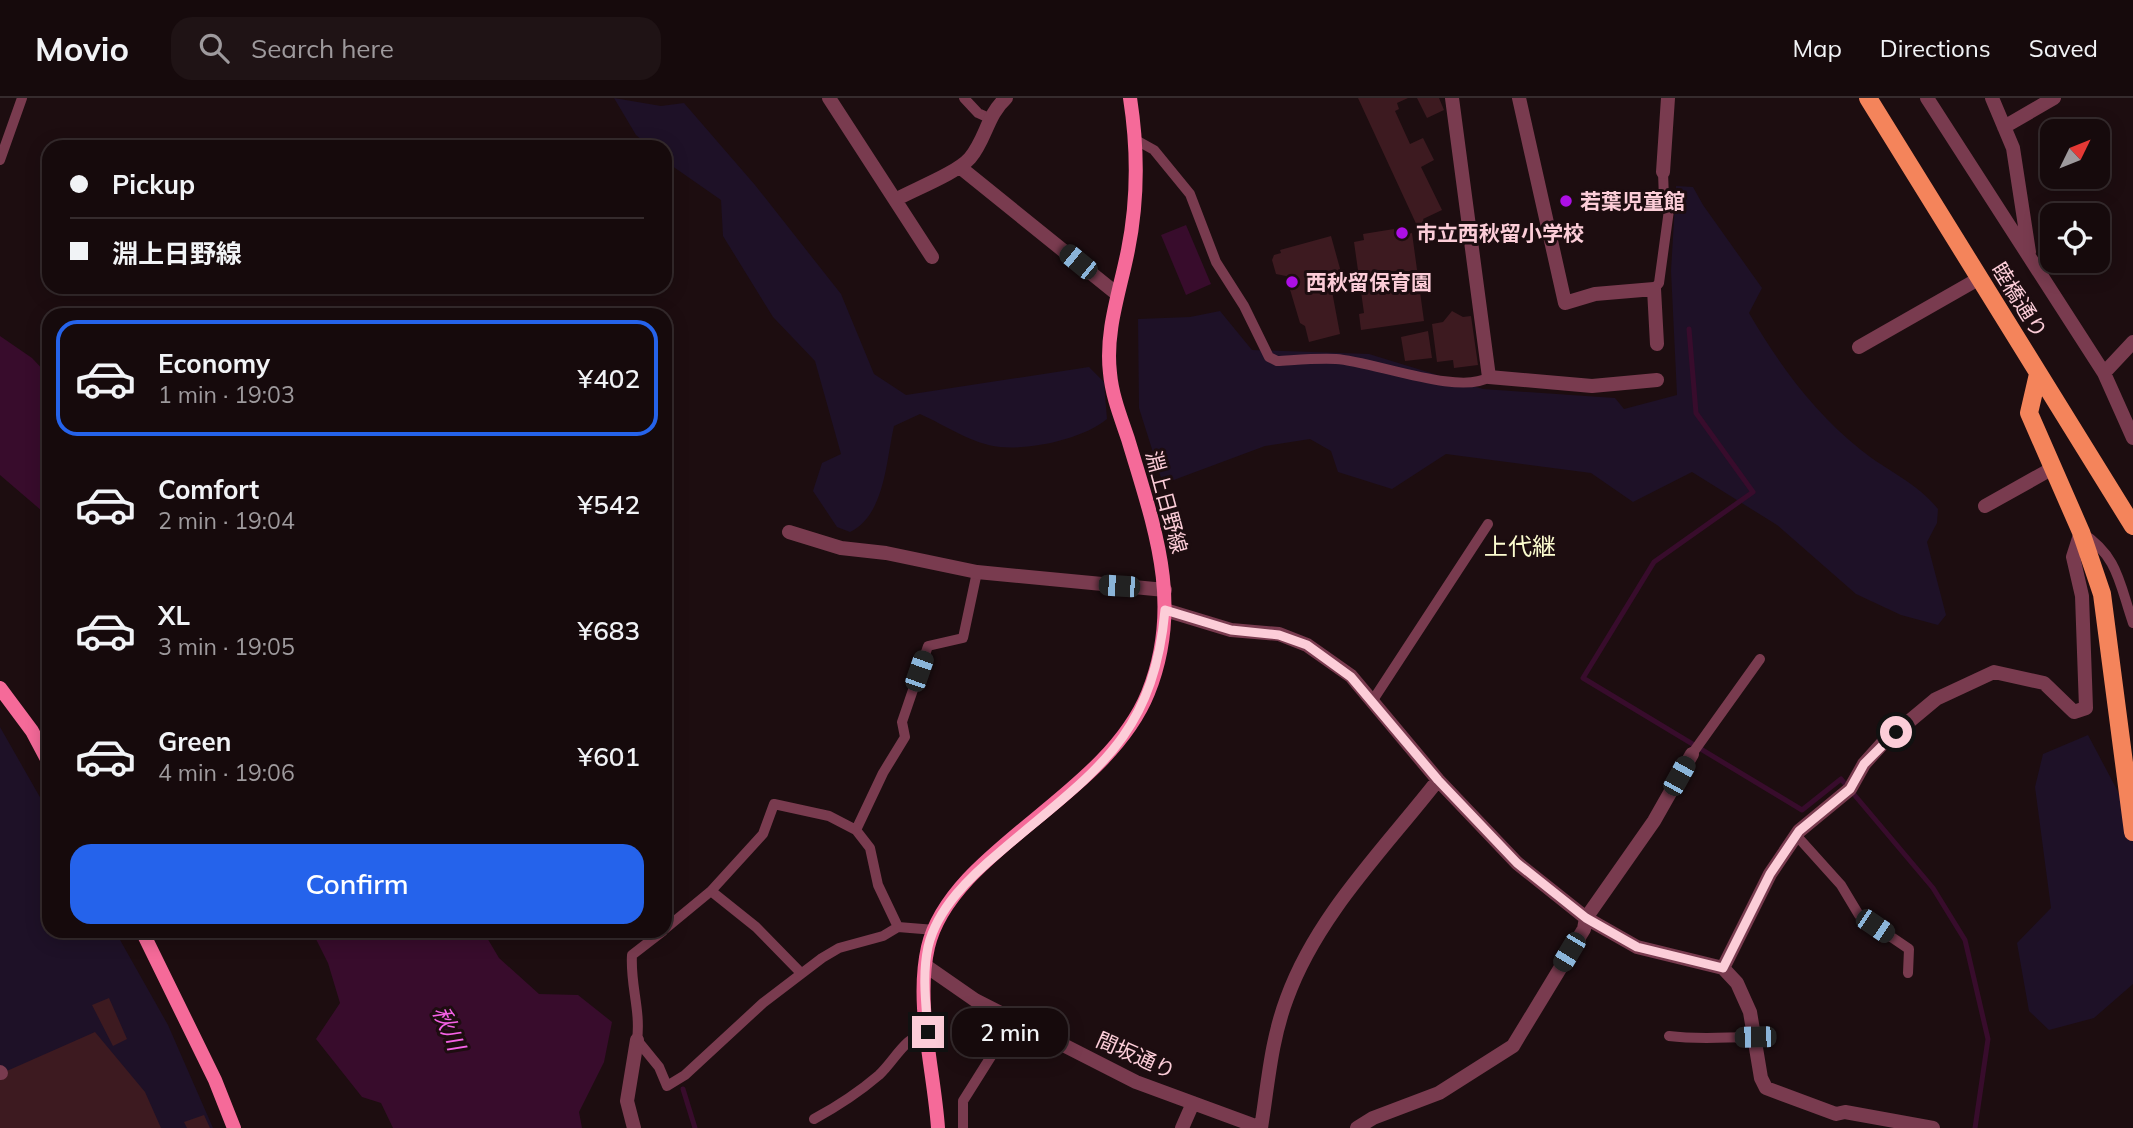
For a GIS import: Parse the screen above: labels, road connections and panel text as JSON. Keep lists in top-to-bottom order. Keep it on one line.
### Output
{"streets":{"main road":["睦橋通り","淵上日野線"],"street":["間坂通り"]},"crossings":[["淵上日野線","間坂通り"]],"districts":["上代継"],"water":["秋川"],"places":["若葉児童館","市立西秋留小学校","西秋留保育園"],"north":"top right","page":{"header":"Movio","search":"Search here","nav":["Map","Directions","Saved"],"banner":["Pickup","淵上日野線"],"list":[{"name":"Economy","note":"1 min · 19:03","value":"¥402"},{"name":"Comfort","note":"2 min · 19:04","value":"¥542"},{"name":"XL","note":"3 min · 19:05","value":"¥683"},{"name":"Green","note":"4 min · 19:06","value":"¥601"}],"buttons":"Confirm","bubble":"2 min"}}
